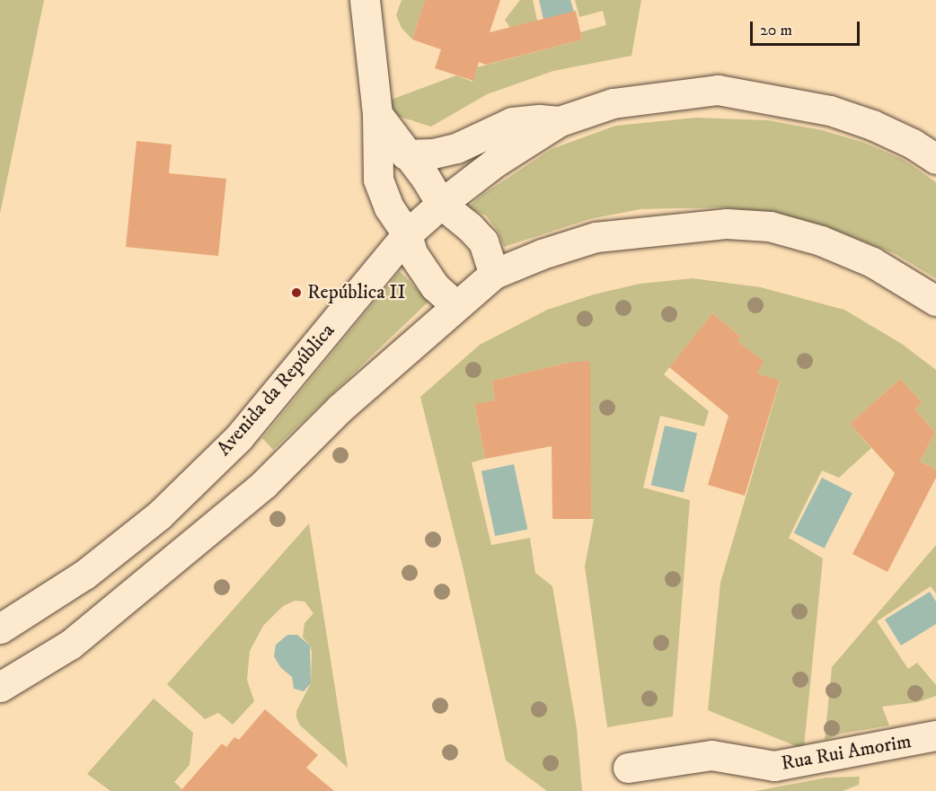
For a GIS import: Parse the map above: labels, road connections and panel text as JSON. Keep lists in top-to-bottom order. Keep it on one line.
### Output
{"streets":{"main road":["Avenida da República","Rua Rui Amorim"]},"places":["República II"],"scale_bar":"20 m"}
